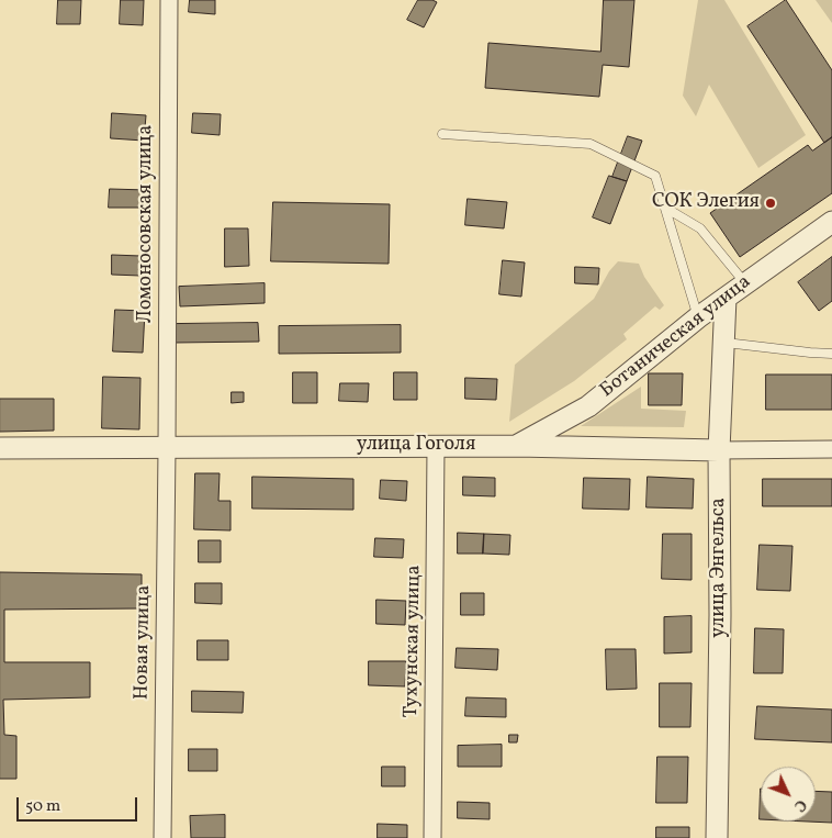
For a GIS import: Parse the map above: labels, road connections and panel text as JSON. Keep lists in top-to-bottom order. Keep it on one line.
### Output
{"streets":{"street":["Ломоносовская улица","Ботаническая улица","улица Гоголя","улица Энгельса","Тухунская улица","Новая улица"]},"crossings":[["Ломоносовская улица","улица Гоголя"],["Ломоносовская улица","Новая улица"],["Ботаническая улица","улица Гоголя"],["Ботаническая улица","улица Энгельса"],["улица Гоголя","улица Энгельса"],["улица Гоголя","Тухунская улица"],["улица Гоголя","Новая улица"]],"places":["СОК Элегия"],"scale_bar":"50 m","north":"bottom right"}
